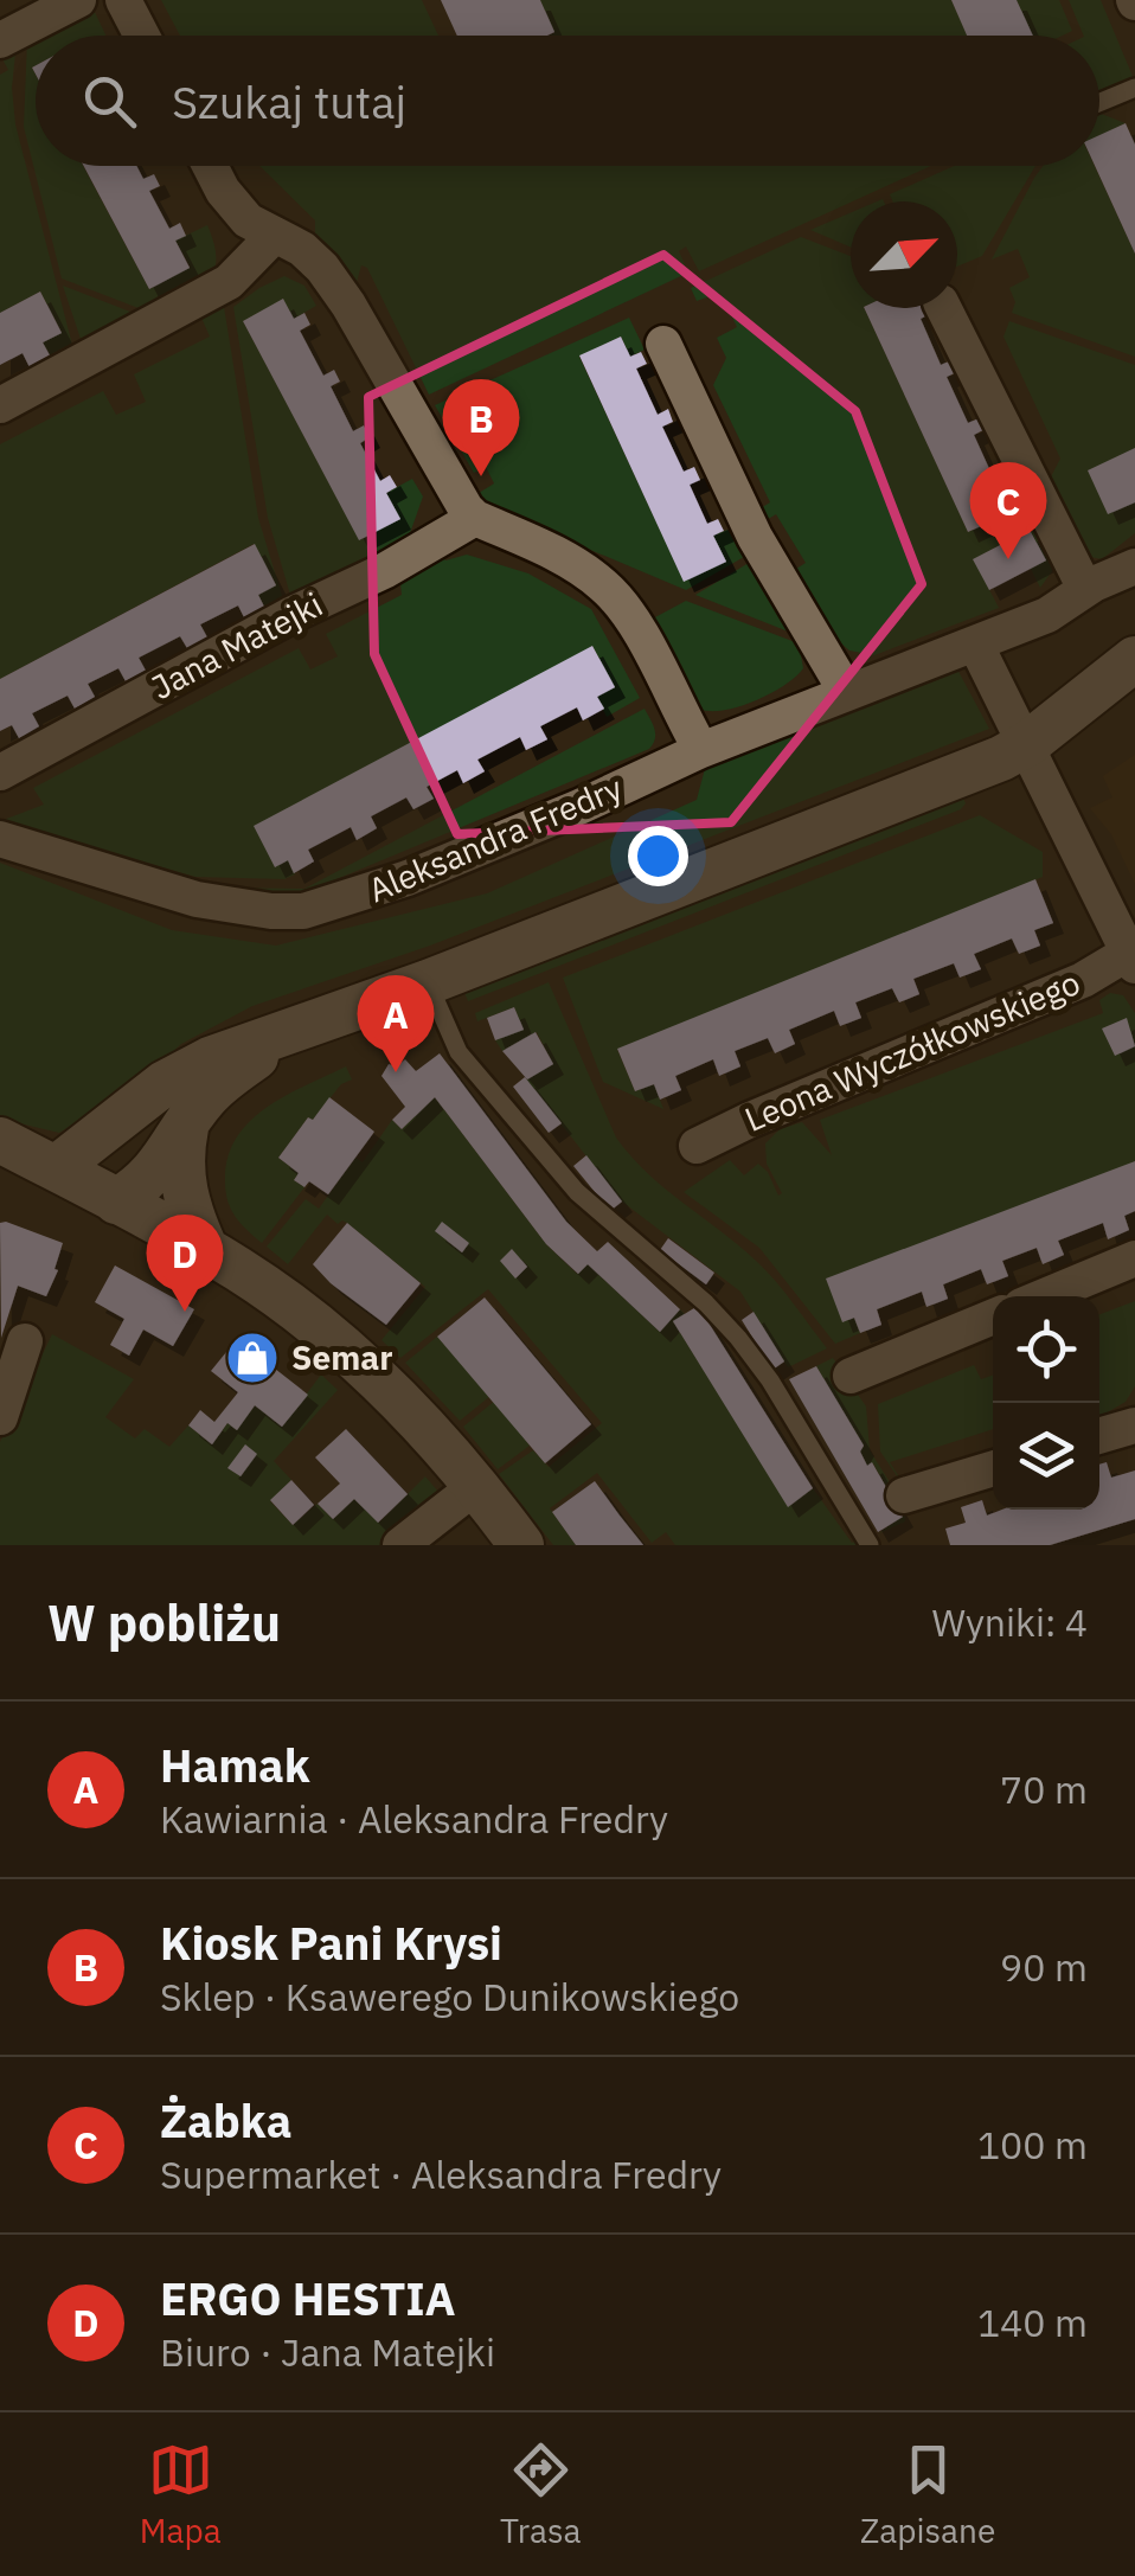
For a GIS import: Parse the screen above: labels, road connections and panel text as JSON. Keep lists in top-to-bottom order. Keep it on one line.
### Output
{"streets":{"street":["Jana Matejki","Aleksandra Fredry","Leona Wyczółkowskiego"]},"places":{"shop":["Semar"]},"north":"top right","page":{"search":"Szukaj tutaj","pins":["B","C","A","D"],"heading":["W pobliżu","Wyniki: 4"],"list":[{"mark":"A","name":"Hamak","note":"Kawiarnia · Aleksandra Fredry","value":"70 m"},{"mark":"B","name":"Kiosk Pani Krysi","note":"Sklep · Ksawerego Dunikowskiego","value":"90 m"},{"mark":"C","name":"Żabka","note":"Supermarket · Aleksandra Fredry","value":"100 m"},{"mark":"D","name":"ERGO HESTIA","note":"Biuro · Jana Matejki","value":"140 m"}],"nav":["Mapa","Trasa","Zapisane"]}}
